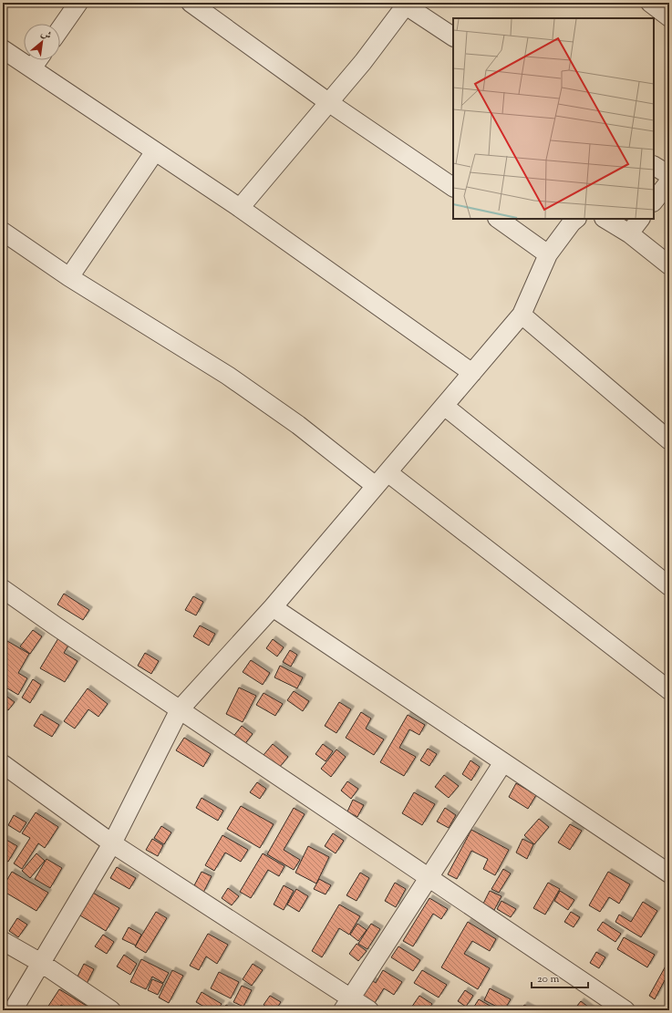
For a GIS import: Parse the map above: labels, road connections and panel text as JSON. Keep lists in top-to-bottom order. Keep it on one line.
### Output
{"scale_bar":"20 m","north":"top right"}
